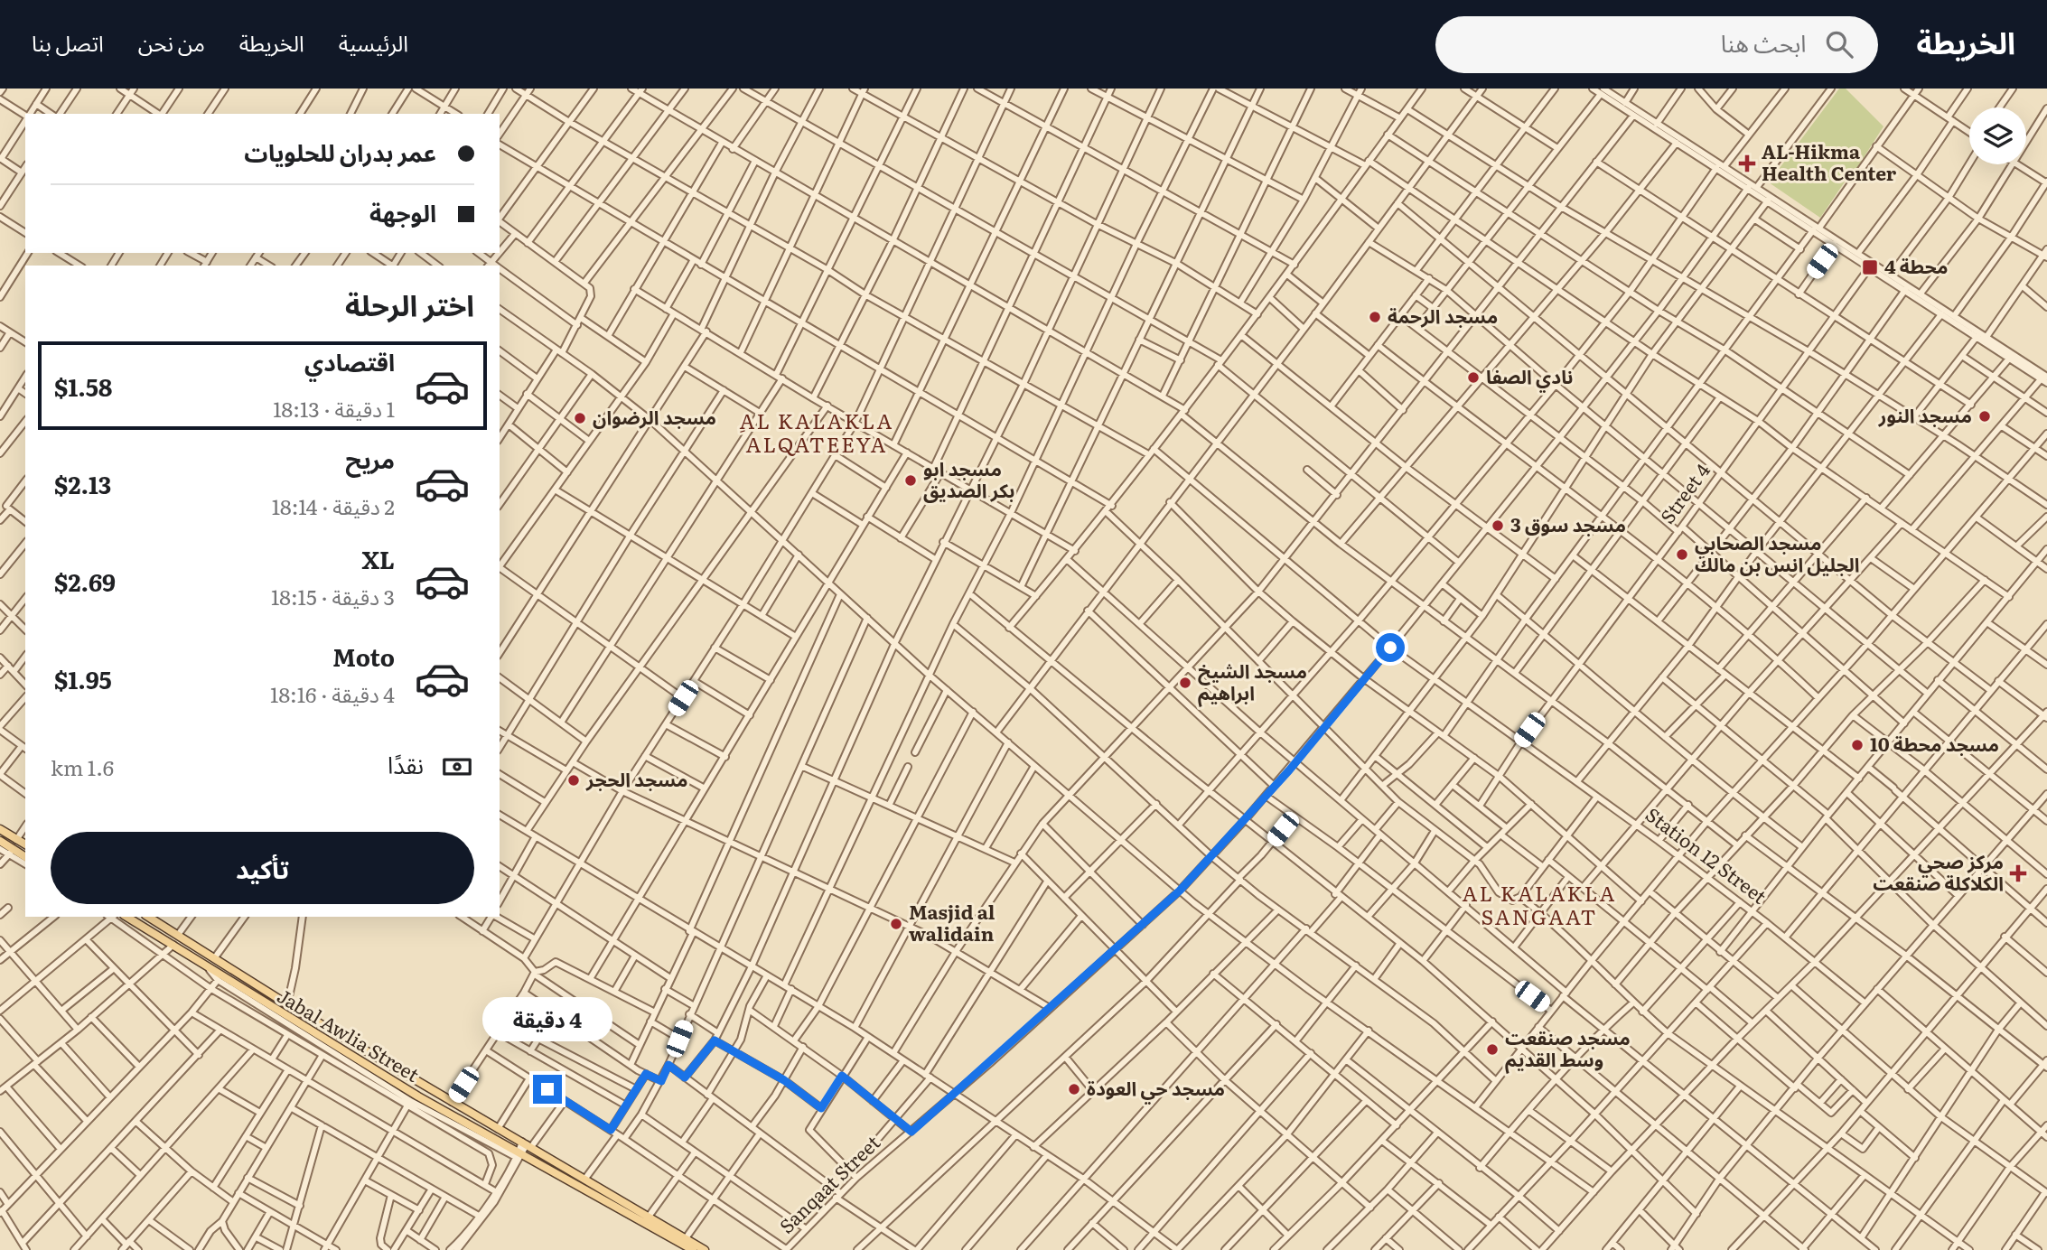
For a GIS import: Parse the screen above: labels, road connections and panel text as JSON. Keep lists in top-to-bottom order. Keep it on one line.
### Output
{"streets":{"main road":["Jabal Awlia Street"],"street":["Street 4","Station 12 Street","Sanqaat Street"]},"crossings":[["Street 4","Station 12 Street"],["Station 12 Street","Sanqaat Street"]],"districts":["ِAL KALAKLA ALQATEEYA","AL KALAKLA SANGAAT"],"places":{"health":["AL-Hikma Health Center","مركز صحي الكلاكلة صنقعت"],"transit":["محطة 4"],"other":["مسجد الرحمة","نادي الصفا","مسجد النور","مسجد الرضوان","مسجد ابو بكر الصديق","مسجد سوق 3","مسجد الصحابي الجليل انس بن مالك","مسجد الشيخ ابراهيم","مسجد محطة 10","مسجد الحجر","Masjid al walidain","مسجد صنقعت وسط القديم","مسجد حي العودة"]},"page":{"header":"الخريطة","search":"ابحث هنا","nav":["الرئيسية","الخريطة","من نحن","اتصل بنا"],"banner":["عمر بدران للحلويات","الوجهة"],"heading":"اختر الرحلة","list":[{"name":"اقتصادي","note":"1 دقيقة · 18:13","value":"$1.58"},{"name":"مريح","note":"2 دقيقة · 18:14","value":"$2.13"},{"name":"XL","note":"3 دقيقة · 18:15","value":"$2.69"},{"name":"Moto","note":"4 دقيقة · 18:16","value":"$1.95"}],"pay":["نقدًا","1.6 km"],"buttons":"تأكيد","bubble":"4 دقيقة"}}
